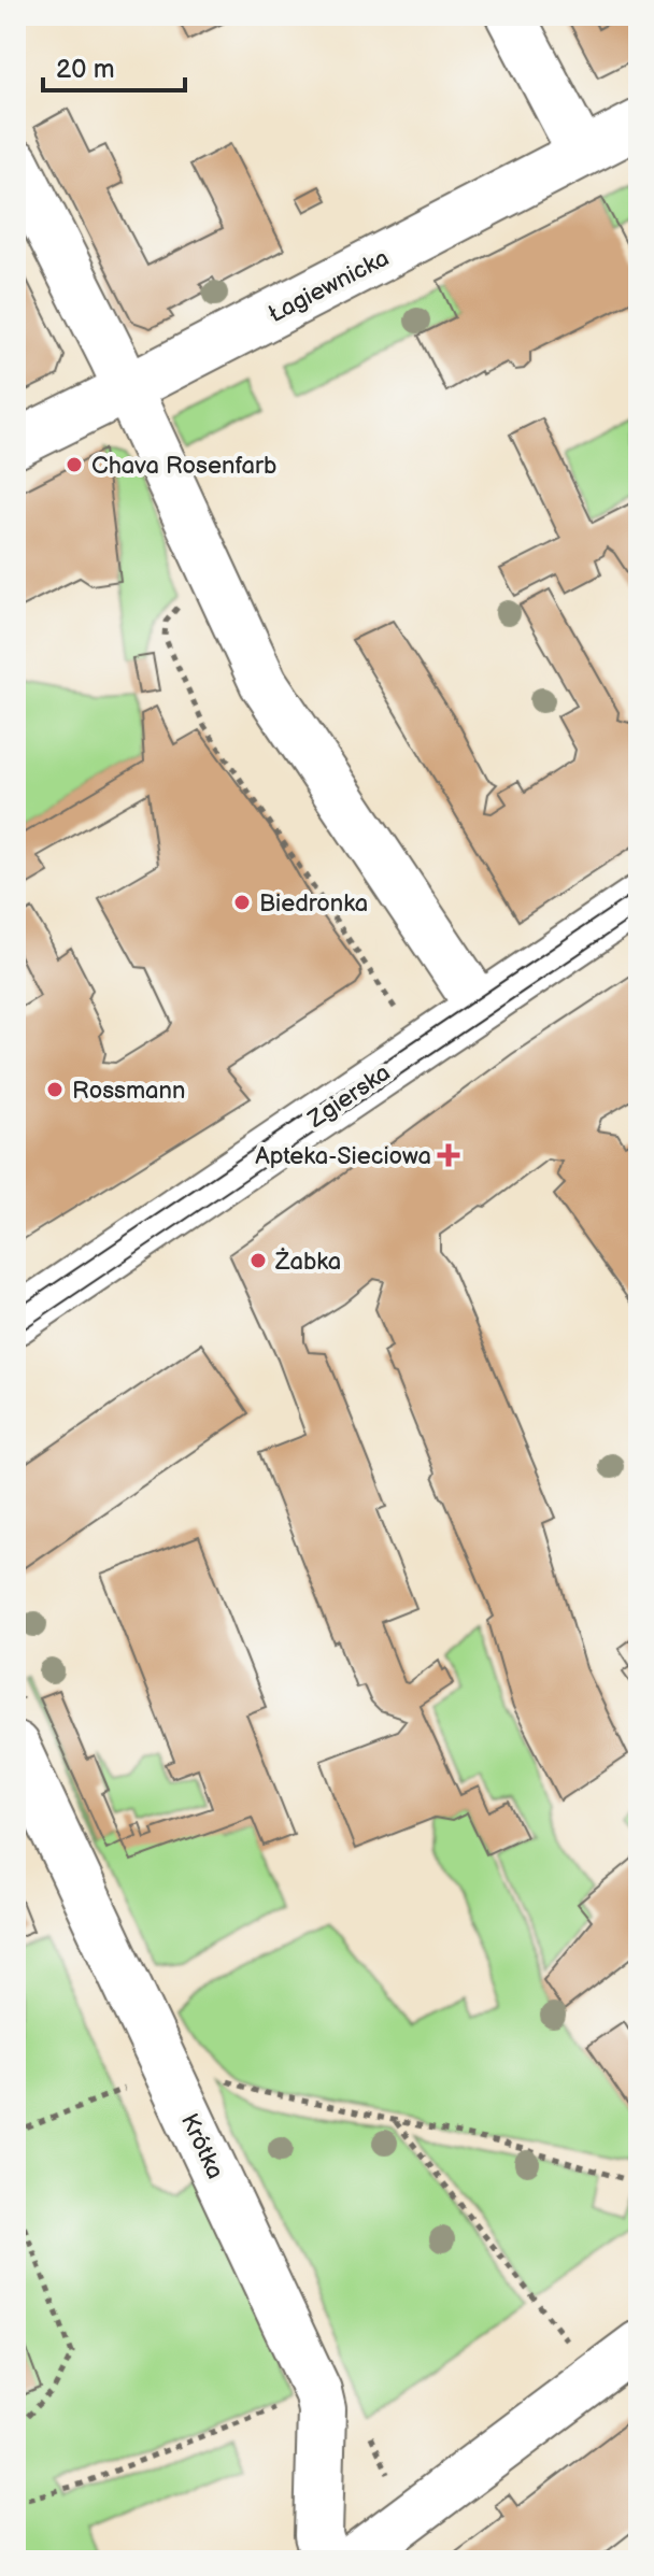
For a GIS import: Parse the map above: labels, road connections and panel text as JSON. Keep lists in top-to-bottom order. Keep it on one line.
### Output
{"streets":{"street":["Łagiewnicka","Zgierska","Krótka"]},"places":{"other":["Chava Rosenfarb","Biedronka","Rossmann","Żabka"],"health":["Apteka-Sieciowa"]},"scale_bar":"20 m"}
